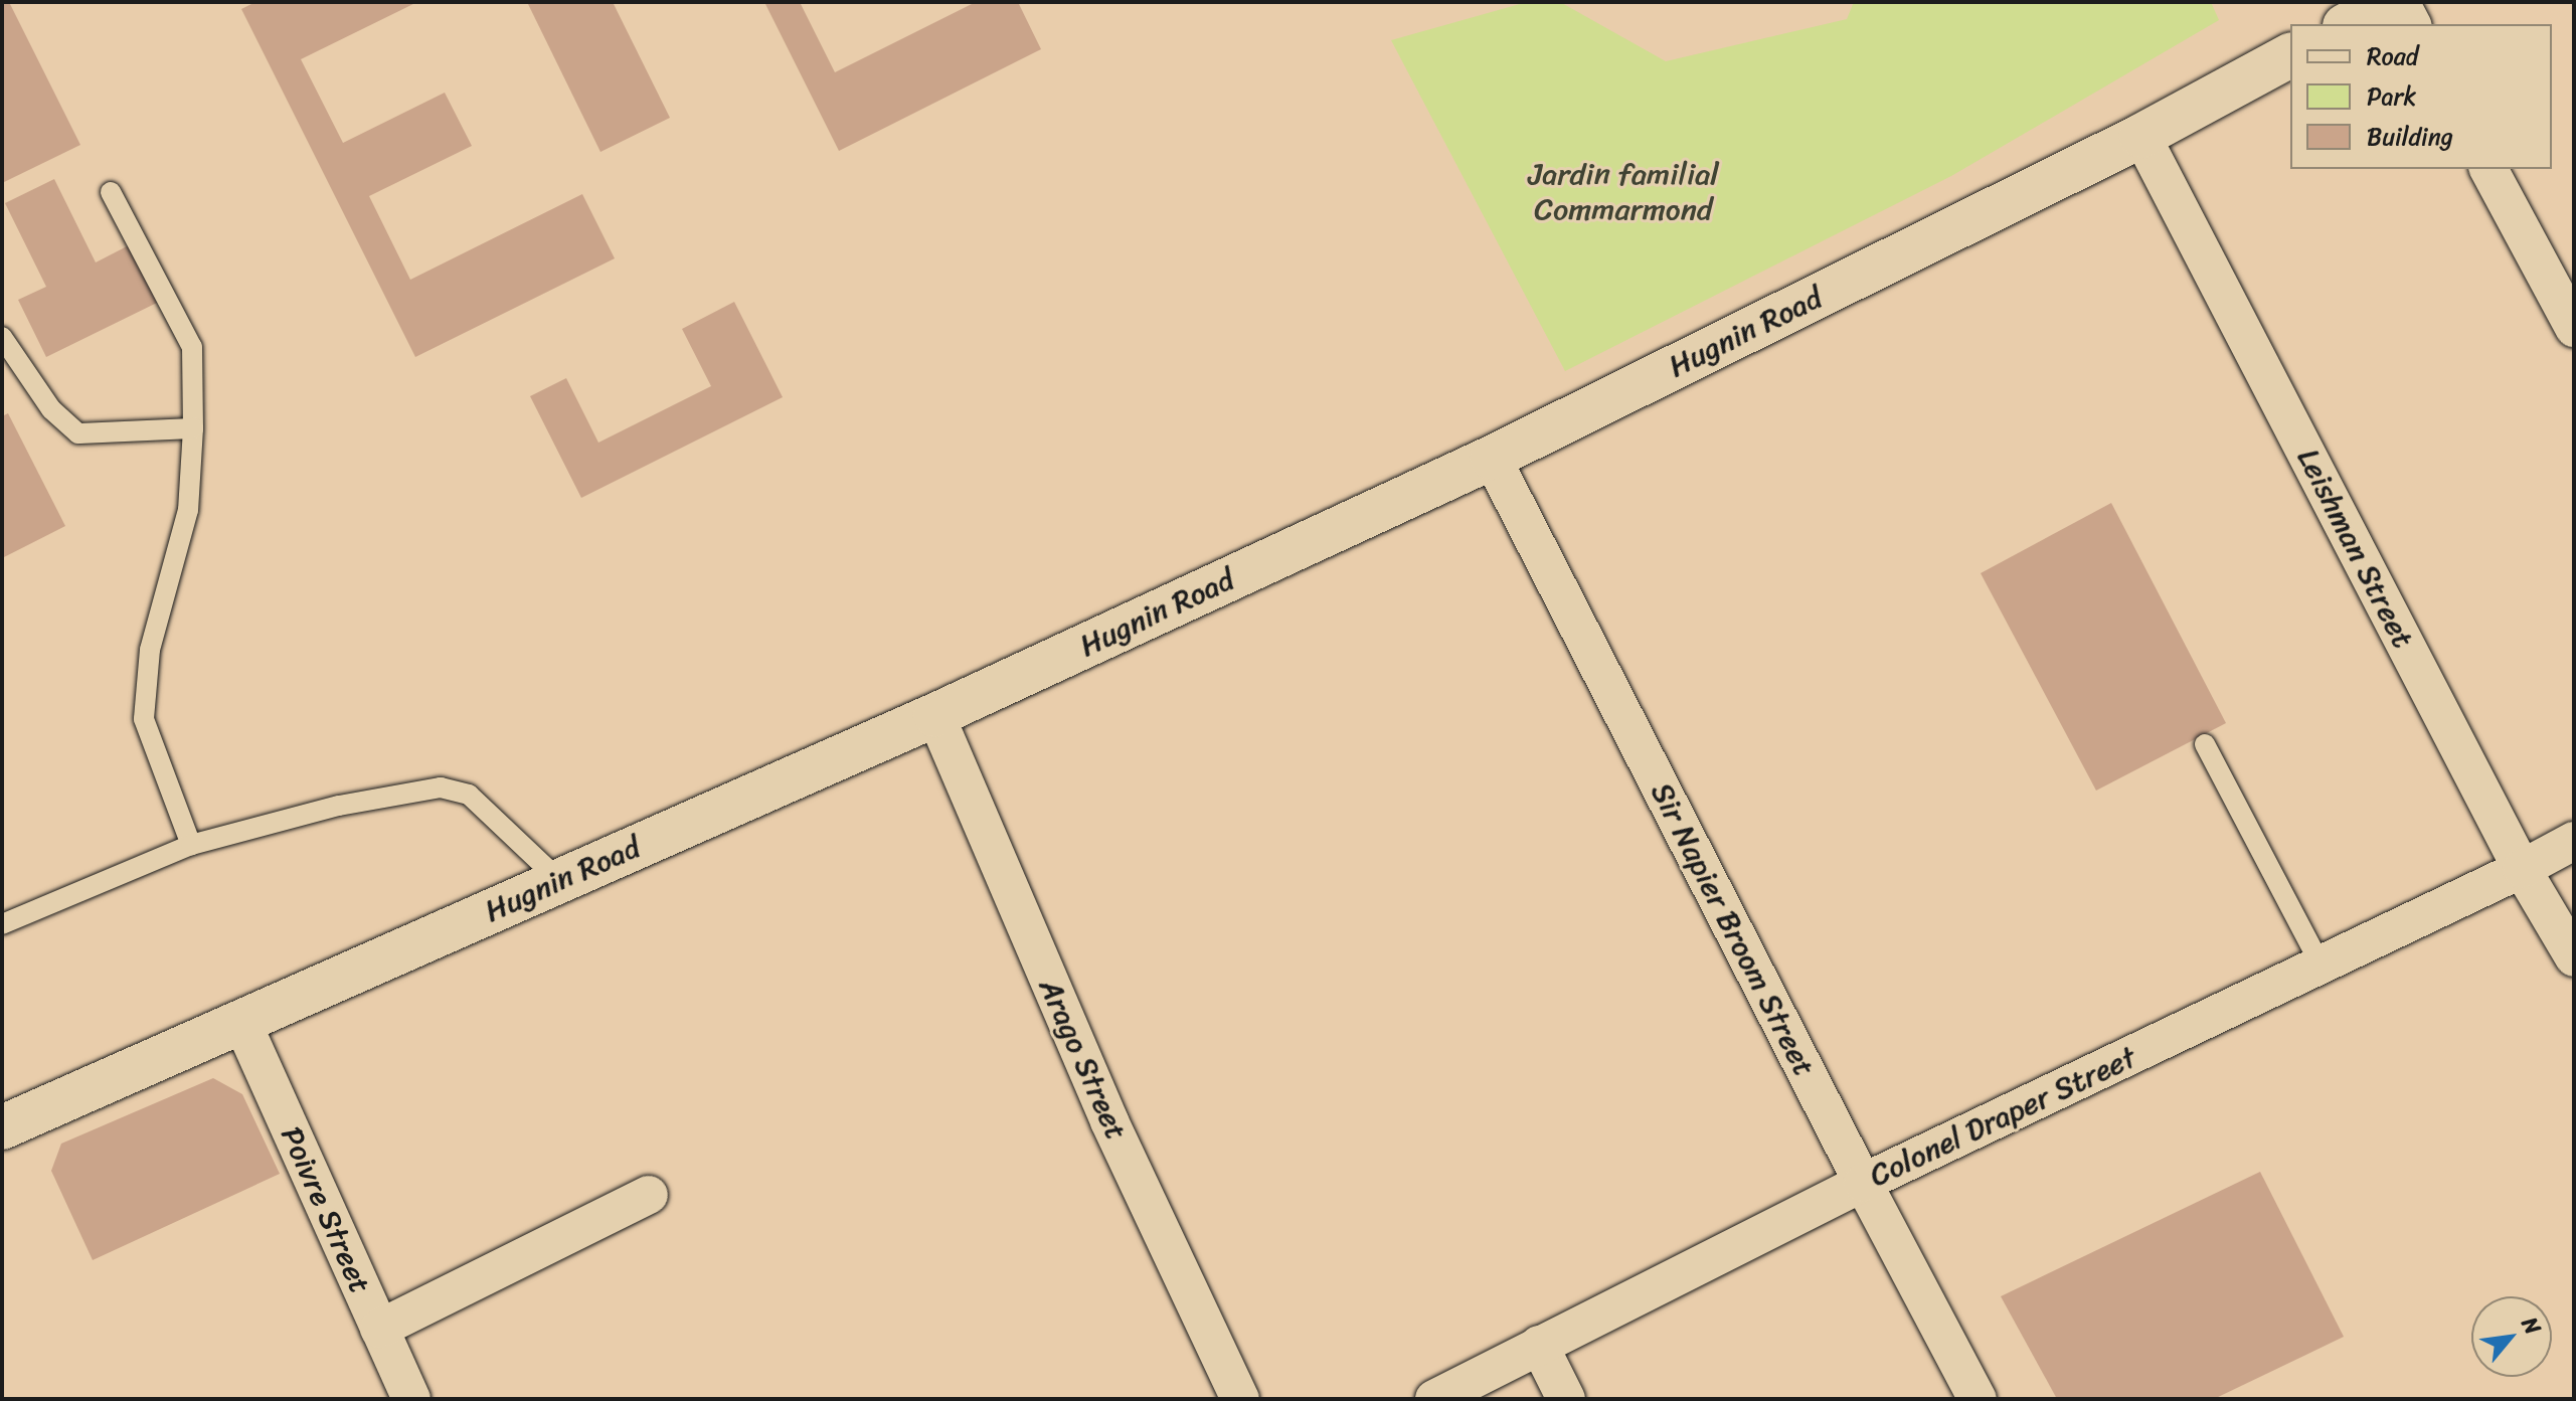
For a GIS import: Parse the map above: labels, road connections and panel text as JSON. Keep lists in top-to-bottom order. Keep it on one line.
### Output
{"streets":{"street":["Hugnin Road","Leishman Street","Sir Napier Broom Street","Arago Street","Colonel Draper Street","Poivre Street"]},"crossings":[["Hugnin Road","Leishman Street"],["Hugnin Road","Sir Napier Broom Street"],["Hugnin Road","Arago Street"],["Hugnin Road","Poivre Street"],["Leishman Street","Colonel Draper Street"],["Sir Napier Broom Street","Colonel Draper Street"]],"parks":["Jardin familial Commarmond"],"legend":["Road","Park","Building"],"north":"top right"}
